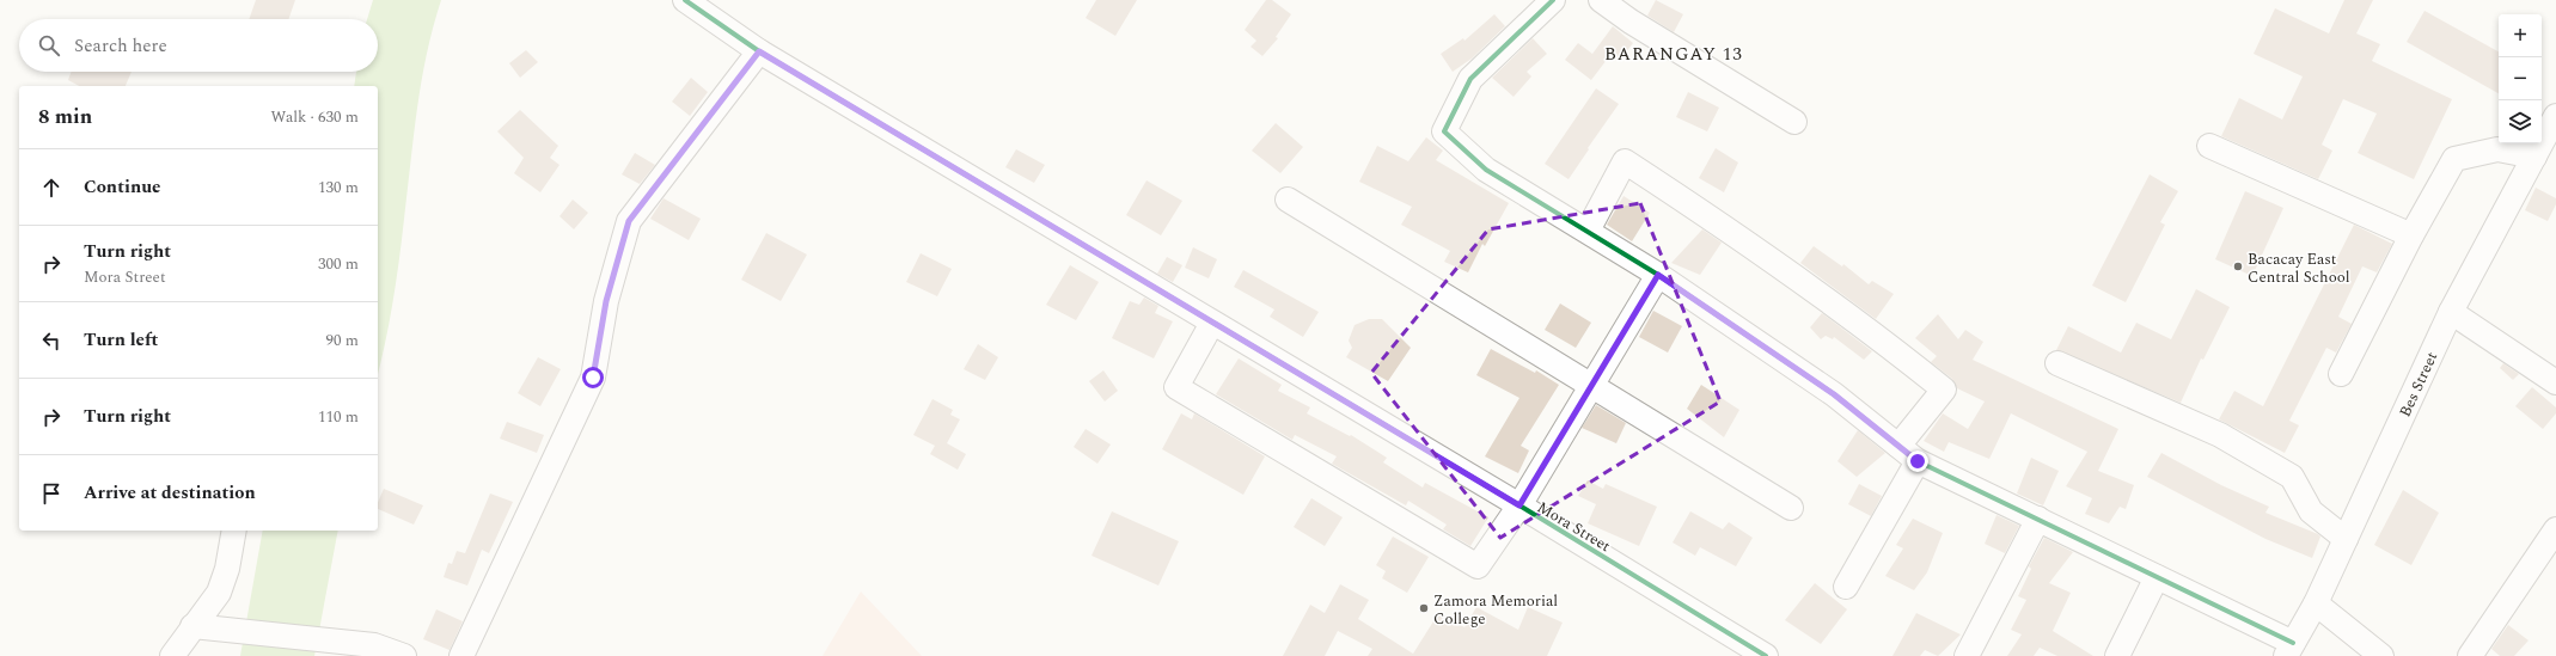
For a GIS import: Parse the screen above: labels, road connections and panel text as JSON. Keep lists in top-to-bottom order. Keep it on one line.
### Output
{"streets":{"street":["Bes Street","Mora Street"]},"districts":["BARANGAY 13"],"places":["Bacacay East Central School","Zamora Memorial College"],"page":{"map_buttons":["+","−"],"search":"Search here","heading":["8 min","Walk · 630 m"],"list":[["Continue","130 m"],["Turn right","Mora Street","300 m"],["Turn left","90 m"],["Turn right","110 m"],"Arrive at destination"]}}
